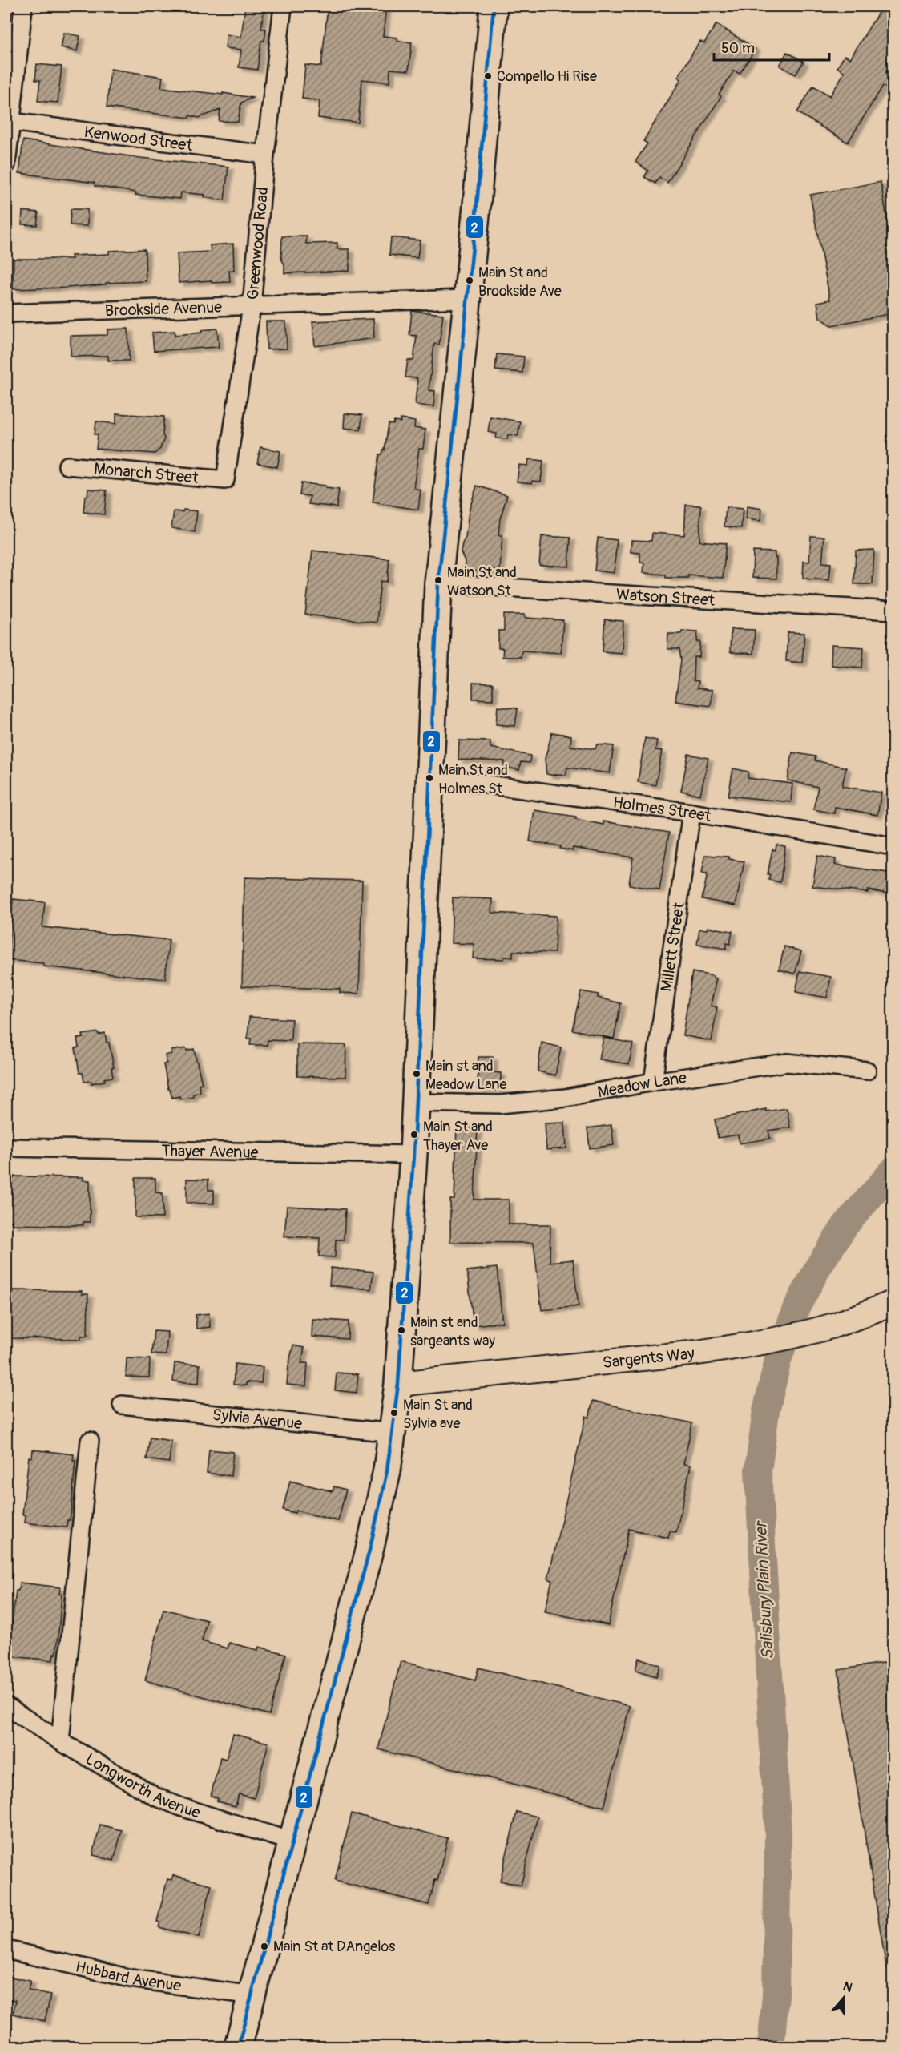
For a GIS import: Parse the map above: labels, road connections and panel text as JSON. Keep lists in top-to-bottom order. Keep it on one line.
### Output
{"streets":{"main road":["Sargents Way"],"street":["Kenwood Street","Greenwood Road","Brookside Avenue","Monarch Street","Watson Street","Holmes Street","Millett Street","Meadow Lane","Thayer Avenue","Sylvia Avenue","Longworth Avenue","Hubbard Avenue"]},"crossings":[["Kenwood Street","Greenwood Road"],["Greenwood Road","Brookside Avenue"],["Greenwood Road","Monarch Street"],["Holmes Street","Millett Street"],["Millett Street","Meadow Lane"]],"water":["Salisbury Plain River"],"places":["Compello Hi Rise","Main St and Brookside Ave","Main St and Watson St","Main St and Holmes St","Main st and Meadow Lane","Main St and Thayer Ave","Main st and sargeants way","Main St and Sylvia ave","Main St at DAngelos"],"lines":["transit line 2"],"scale_bar":"50 m","north":"top"}
